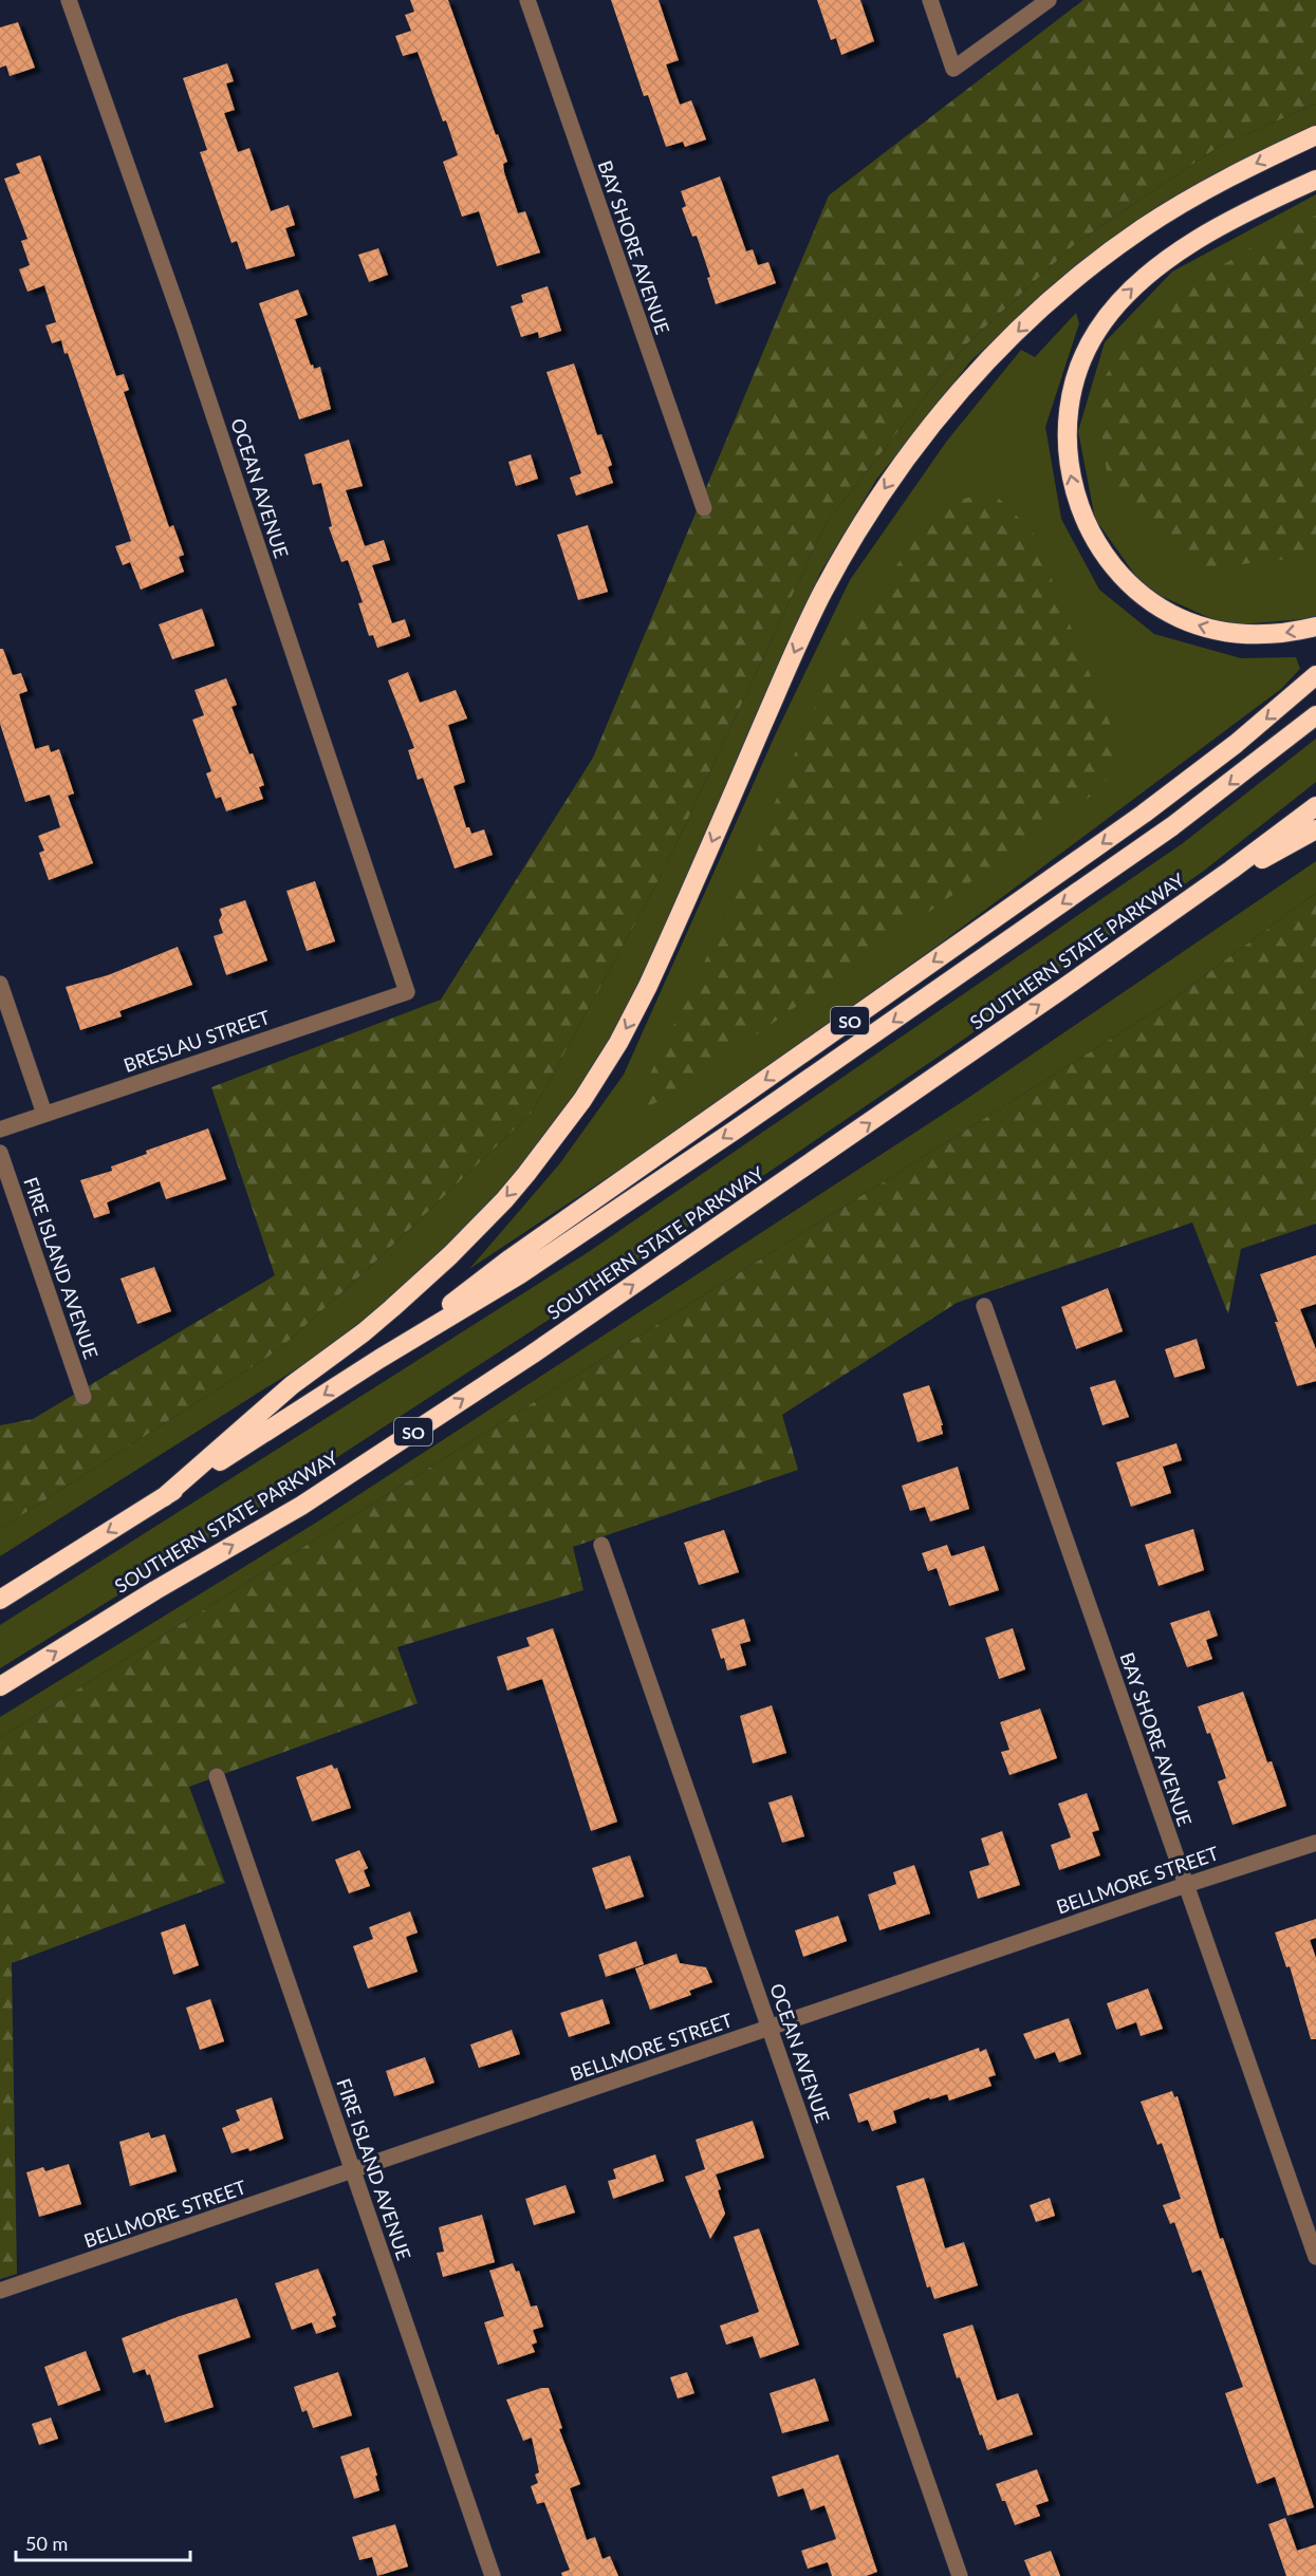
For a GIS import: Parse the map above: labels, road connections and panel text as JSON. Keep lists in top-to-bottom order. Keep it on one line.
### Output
{"streets":{"highway":["SOUTHERN STATE PARKWAY","SO"],"street":["BAY SHORE AVENUE","OCEAN AVENUE","BRESLAU STREET","FIRE ISLAND AVENUE","BELLMORE STREET"]},"crossings":[["BAY SHORE AVENUE","BELLMORE STREET"],["OCEAN AVENUE","BRESLAU STREET"],["OCEAN AVENUE","BELLMORE STREET"],["FIRE ISLAND AVENUE","BELLMORE STREET"]],"scale_bar":"50 m"}
